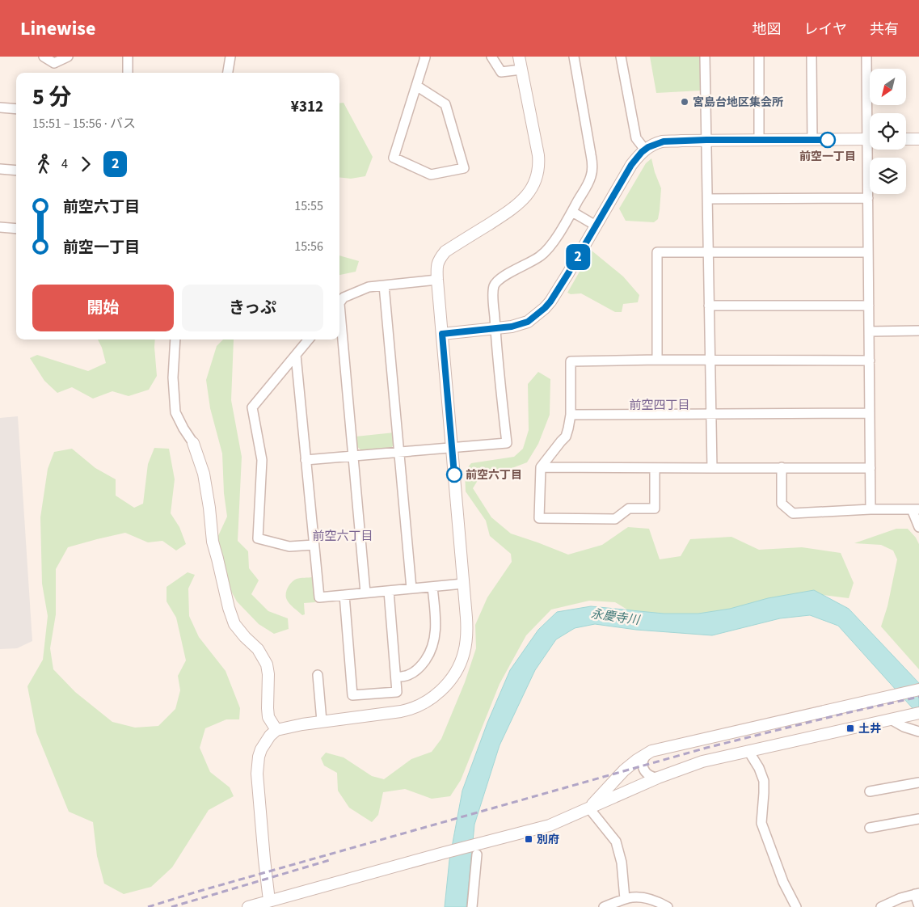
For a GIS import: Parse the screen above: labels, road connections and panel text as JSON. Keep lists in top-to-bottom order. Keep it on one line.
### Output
{"districts":["前空四丁目","前空六丁目"],"water":["永慶寺川"],"places":{"other":["宮島台地区集会所","前空一丁目","前空六丁目"],"transit":["土井","別府"]},"lines":["bus line 2"],"north":"bottom left","page":{"header":"Linewise","nav":["地図","レイヤ","共有"],"on_map":"2","heading":["5 分","15:51 – 15:56 · バス","¥312"],"legs":["4","2"],"list":[{"name":"前空六丁目","value":"15:55"},{"name":"前空一丁目","value":"15:56"}],"buttons":["開始","きっぷ"]}}
